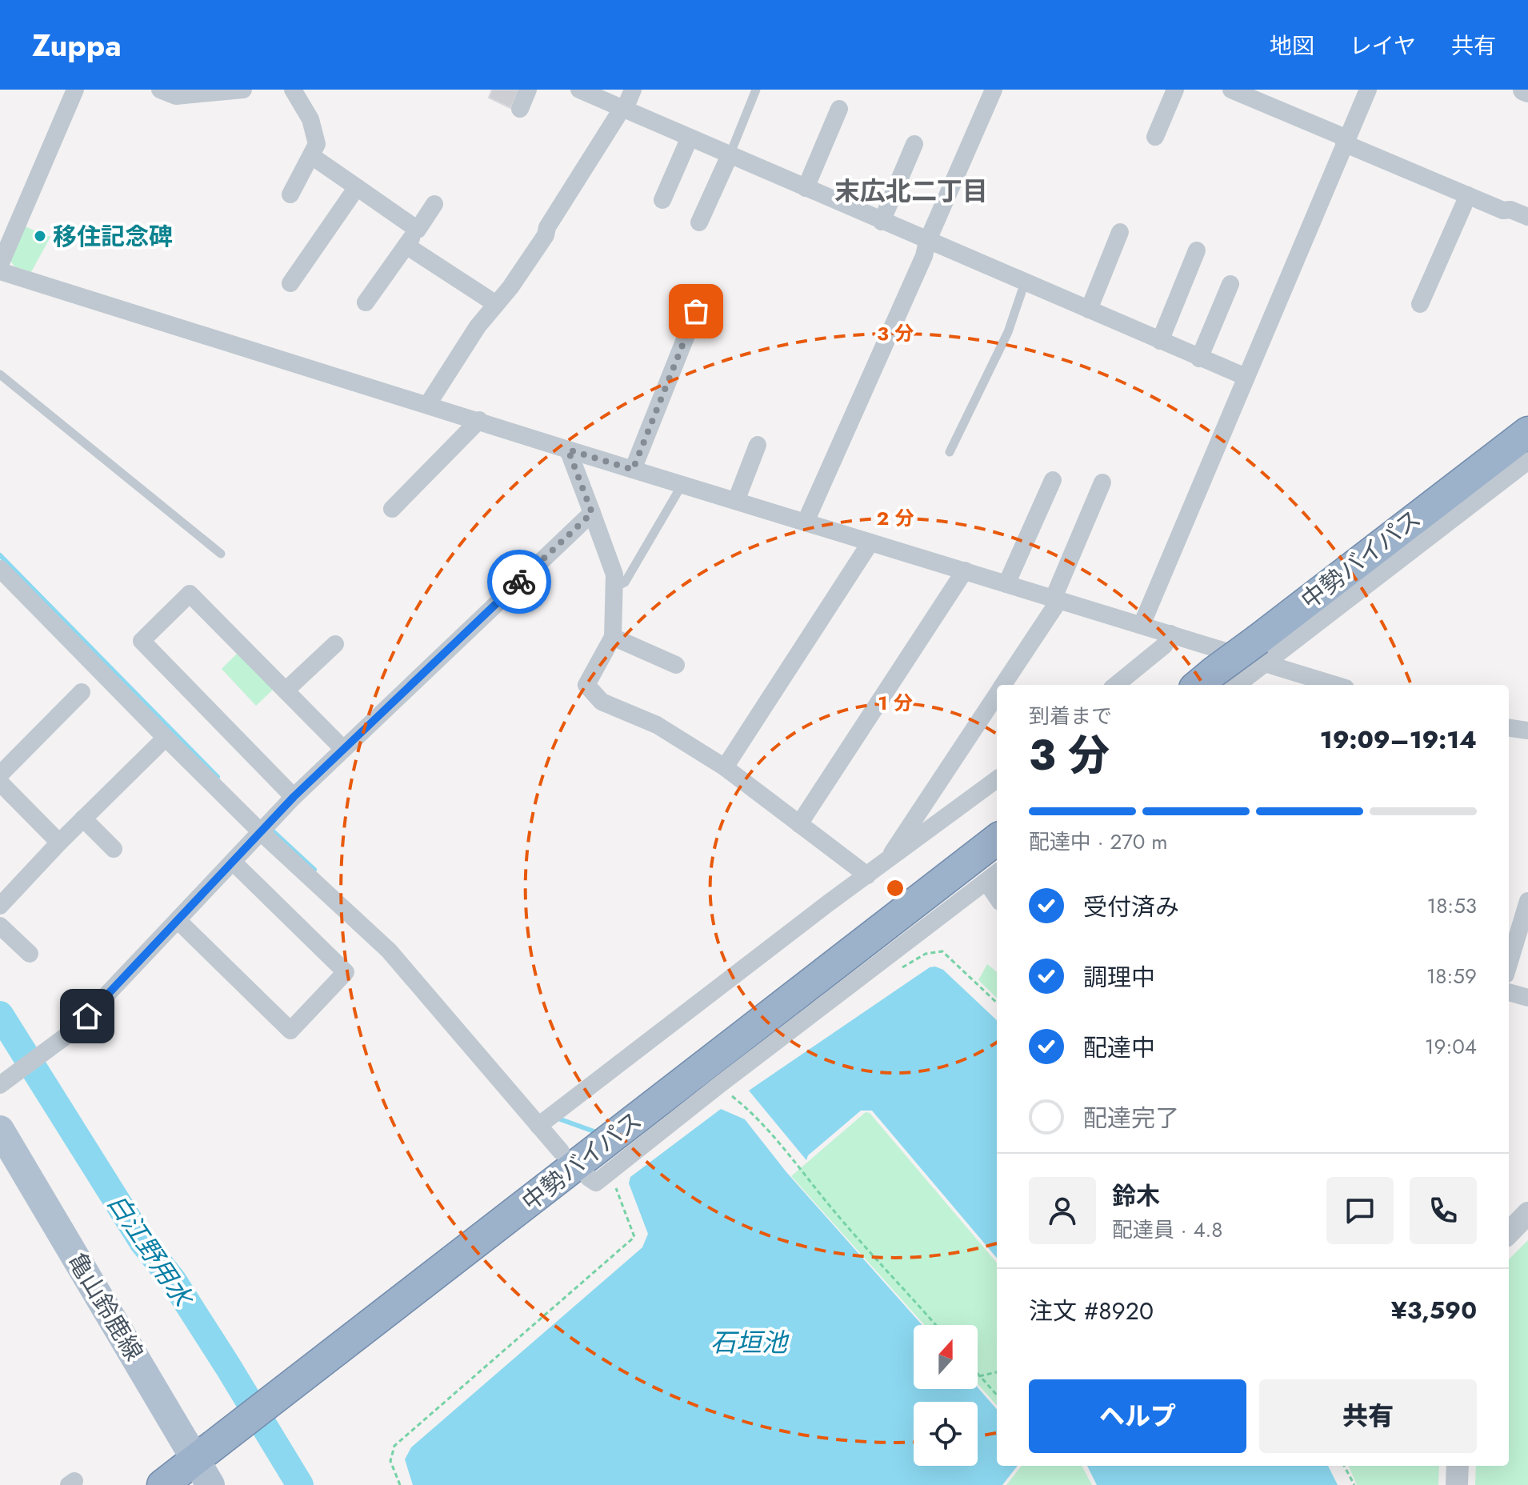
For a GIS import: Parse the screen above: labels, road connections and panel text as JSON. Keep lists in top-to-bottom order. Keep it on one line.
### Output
{"streets":{"highway":["中勢バイパス"],"main road":["亀山鈴鹿線"]},"crossings":[["中勢バイパス","亀山鈴鹿線"]],"districts":["末広北二丁目"],"water":["白江野用水","石垣池"],"places":["移住記念碑"],"north":"top","page":{"header":"Zuppa","nav":["地図","レイヤ","共有"],"heading":["3 分","到着まで","19:09–19:14"],"panel":["鈴木","配達員 · 4.8","注文 #8920","¥3,590"],"bar":"配達中 · 270 m","list":[["受付済み","18:53"],["調理中","18:59"],["配達中","19:04"],"配達完了"],"buttons":["ヘルプ","共有"]},"rings":["3 分","2 分","1 分"]}
